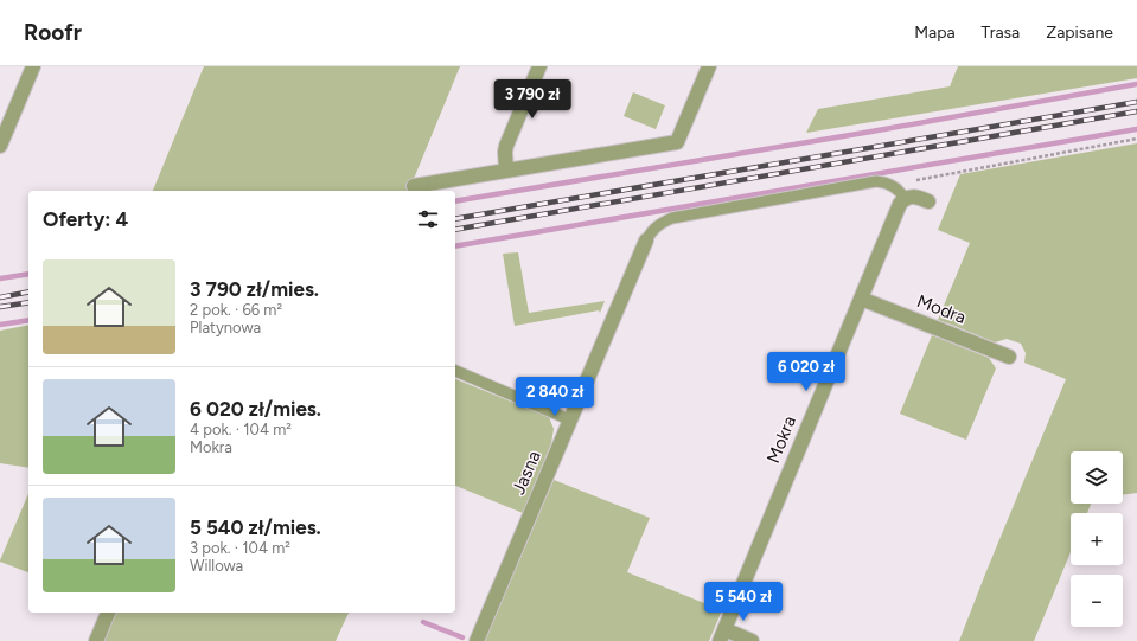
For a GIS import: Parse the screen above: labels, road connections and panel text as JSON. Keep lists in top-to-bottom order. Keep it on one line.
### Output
{"streets":{"street":["Modra","Mokra","Jasna"]},"crossings":[["Modra","Mokra"]],"page":{"header":"Roofr","nav":["Mapa","Trasa","Zapisane"],"price":["3 790 zł","6 020 zł","2 840 zł","5 540 zł"],"heading":"Oferty: 4","list":[{"name":"3 790 zł/mies.","note":"2 pok. · 66 m² · Platynowa"},{"name":"6 020 zł/mies.","note":"4 pok. · 104 m² · Mokra"},{"name":"5 540 zł/mies.","note":"3 pok. · 104 m² · Willowa"}],"map_buttons":["+","−"]}}
